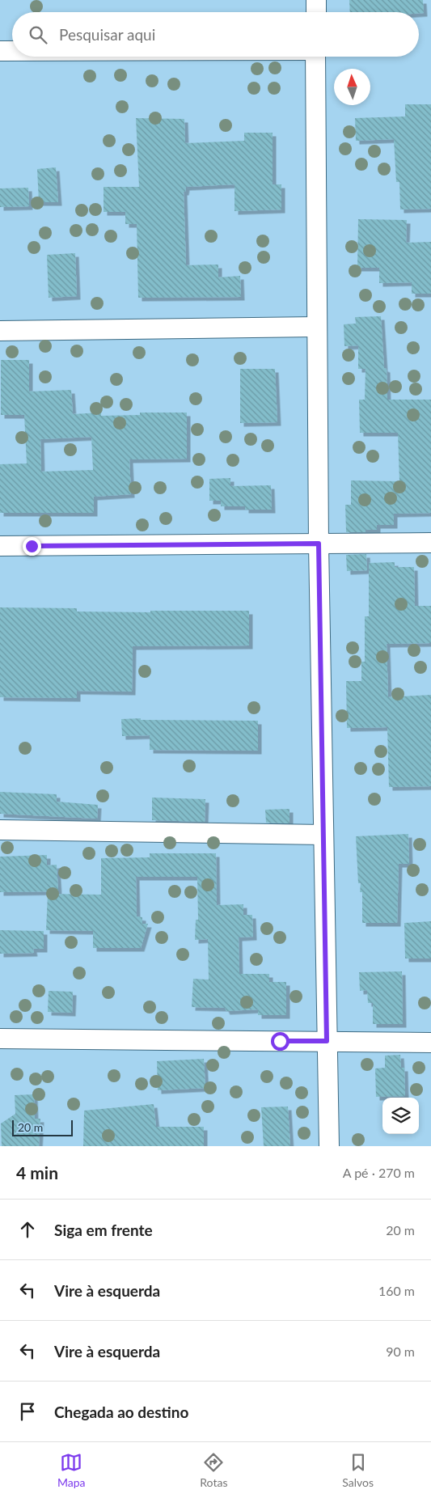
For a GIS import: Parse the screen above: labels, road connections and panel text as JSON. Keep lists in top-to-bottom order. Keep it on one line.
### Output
{"scale_bar":"20 m","north":"top","page":{"search":"Pesquisar aqui","scale":"20 m","heading":["4 min","A pé · 270 m"],"list":[["Siga em frente","20 m"],["Vire à esquerda","160 m"],["Vire à esquerda","90 m"],"Chegada ao destino"],"nav":["Mapa","Rotas","Salvos"]}}
